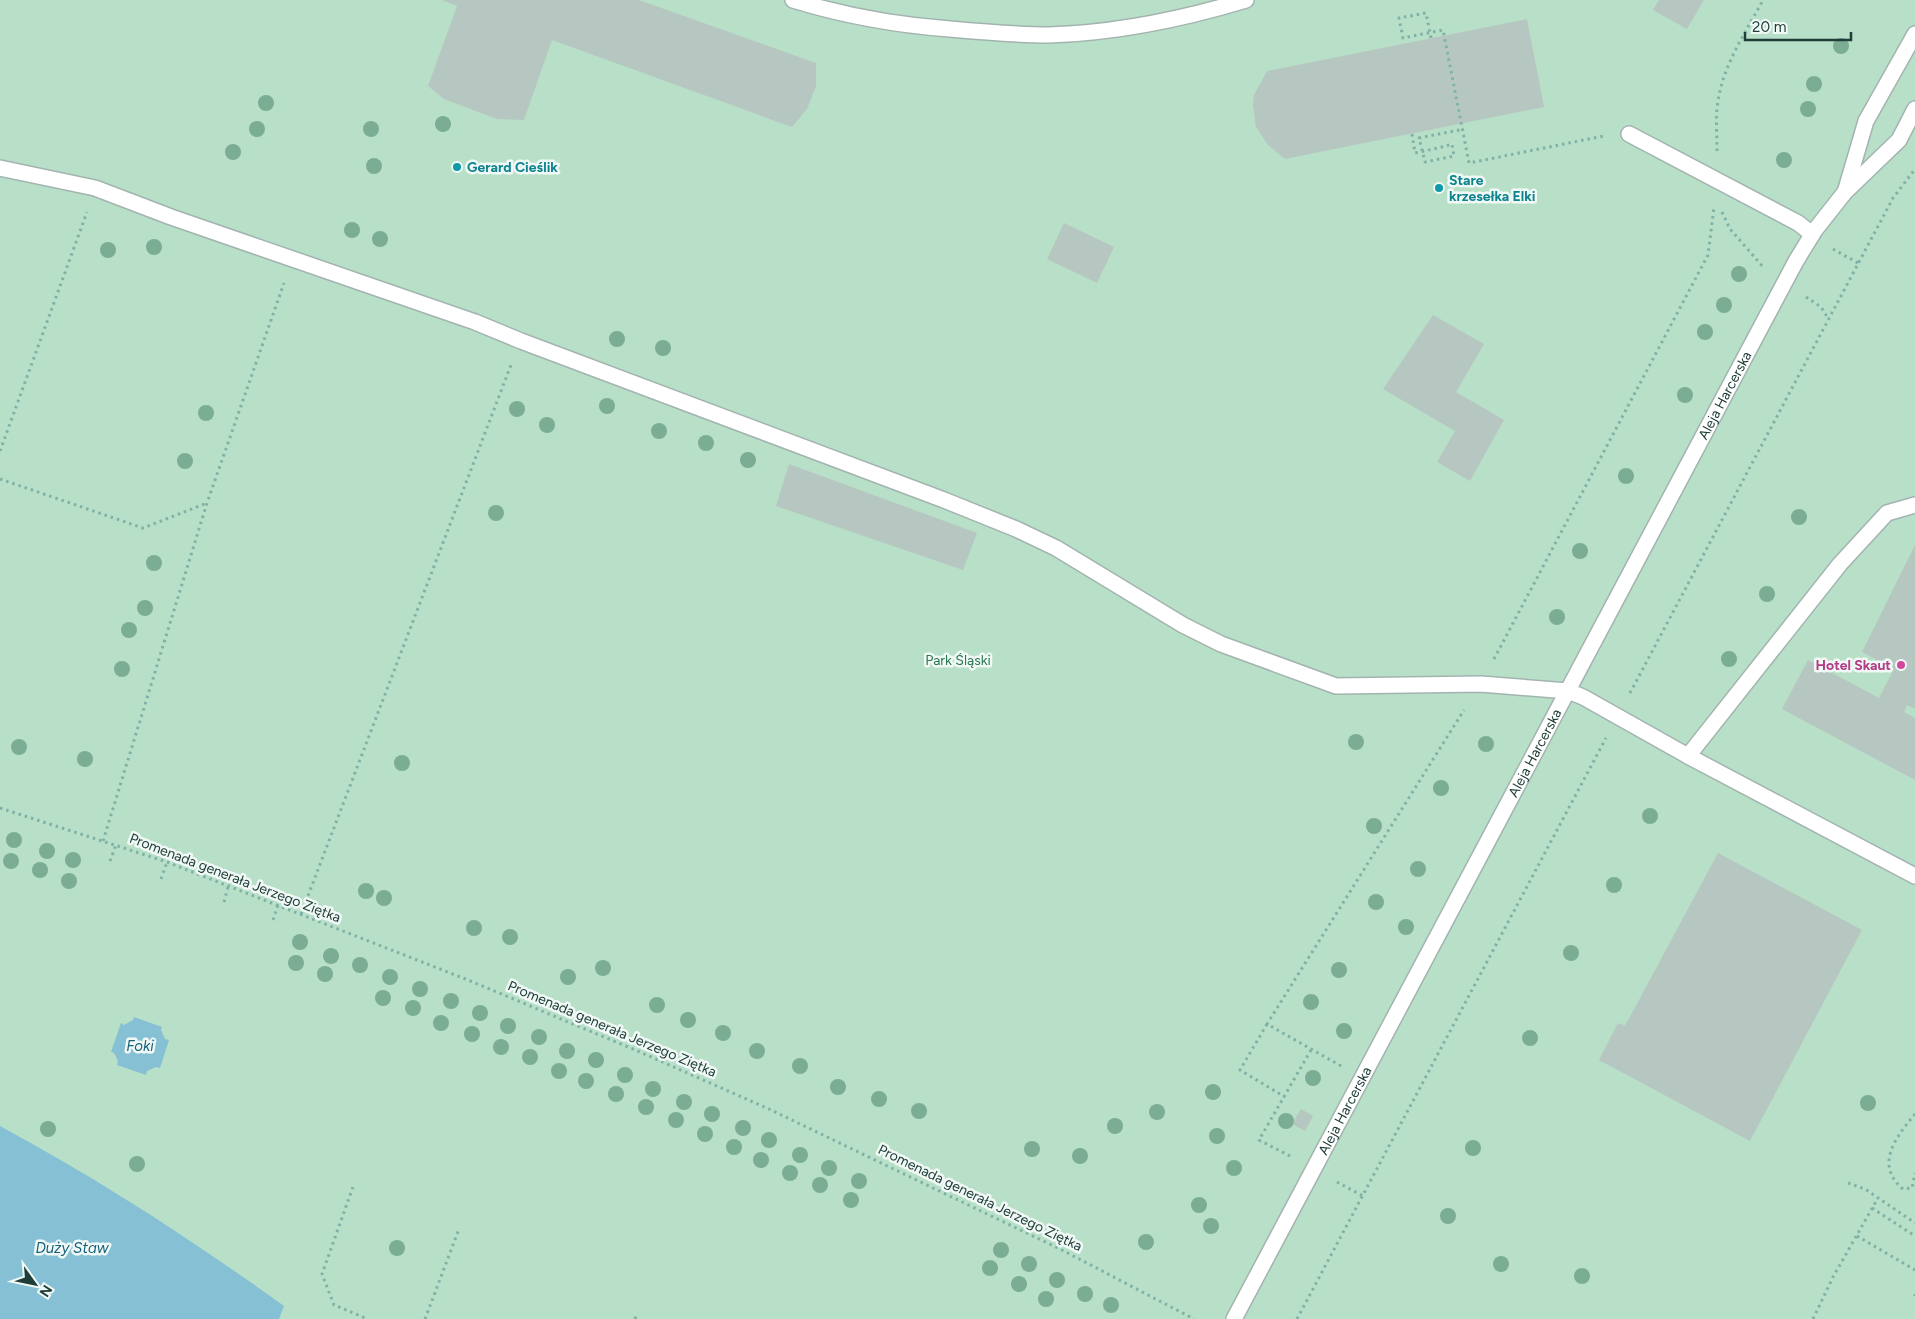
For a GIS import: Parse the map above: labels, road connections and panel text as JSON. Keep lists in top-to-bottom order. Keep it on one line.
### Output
{"streets":{"street":["Aleja Harcerska"],"path":["Promenada generała Jerzego Ziętka"]},"water":["Foki","Duży Staw"],"parks":["Park Śląski"],"places":["Gerard Cieślik","Stare krzesełka Elki","Hotel Skaut"],"scale_bar":"20 m","north":"bottom right"}
